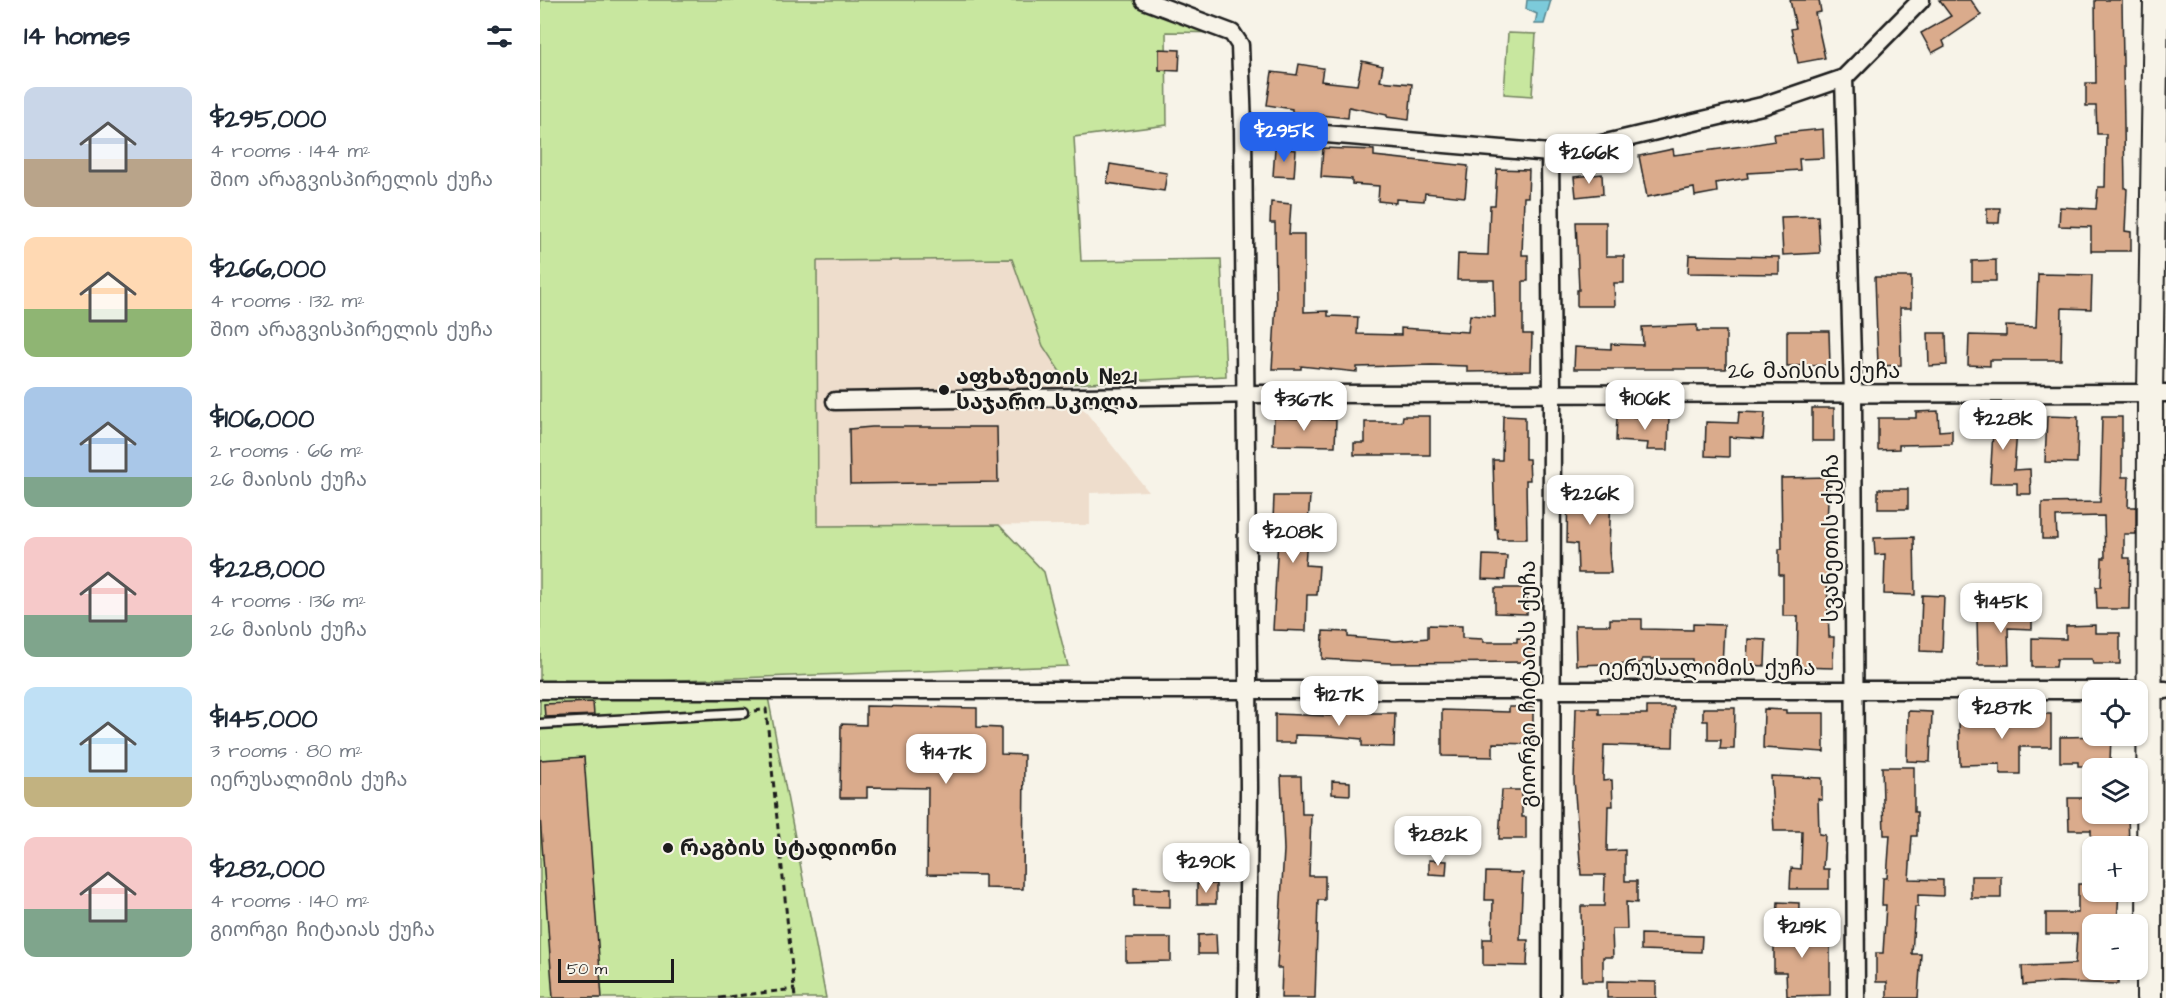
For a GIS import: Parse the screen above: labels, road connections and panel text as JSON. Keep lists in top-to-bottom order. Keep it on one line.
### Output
{"streets":{"street":["26 მაისის ქუჩა","სვანეთის ქუჩა","იერუსალიმის ქუჩა","გიორგი ჩიტაიას ქუჩა"]},"crossings":[["26 მაისის ქუჩა","სვანეთის ქუჩა"],["26 მაისის ქუჩა","გიორგი ჩიტაიას ქუჩა"],["სვანეთის ქუჩა","იერუსალიმის ქუჩა"],["იერუსალიმის ქუჩა","გიორგი ჩიტაიას ქუჩა"]],"places":["აფხაზეთის №21 საჯარო სკოლა","რაგბის სტადიონი"],"scale_bar":"50 m","page":{"heading":"14 homes","list":[{"name":"$295,000","note":"4 rooms · 144 m² · შიო არაგვისპირელის ქუჩა"},{"name":"$266,000","note":"4 rooms · 132 m² · შიო არაგვისპირელის ქუჩა"},{"name":"$106,000","note":"2 rooms · 66 m² · 26 მაისის ქუჩა"},{"name":"$228,000","note":"4 rooms · 136 m² · 26 მაისის ქუჩა"},{"name":"$145,000","note":"3 rooms · 80 m² · იერუსალიმის ქუჩა"},{"name":"$282,000","note":"4 rooms · 140 m² · გიორგი ჩიტაიას ქუჩა"}],"price":["$295K","$266K","$106K","$367K","$228K","$226K","$208K","$145K","$127K","$287K","$147K","$282K","$290K","$219K"],"map_buttons":["+","−"],"scale":"50 m"}}
